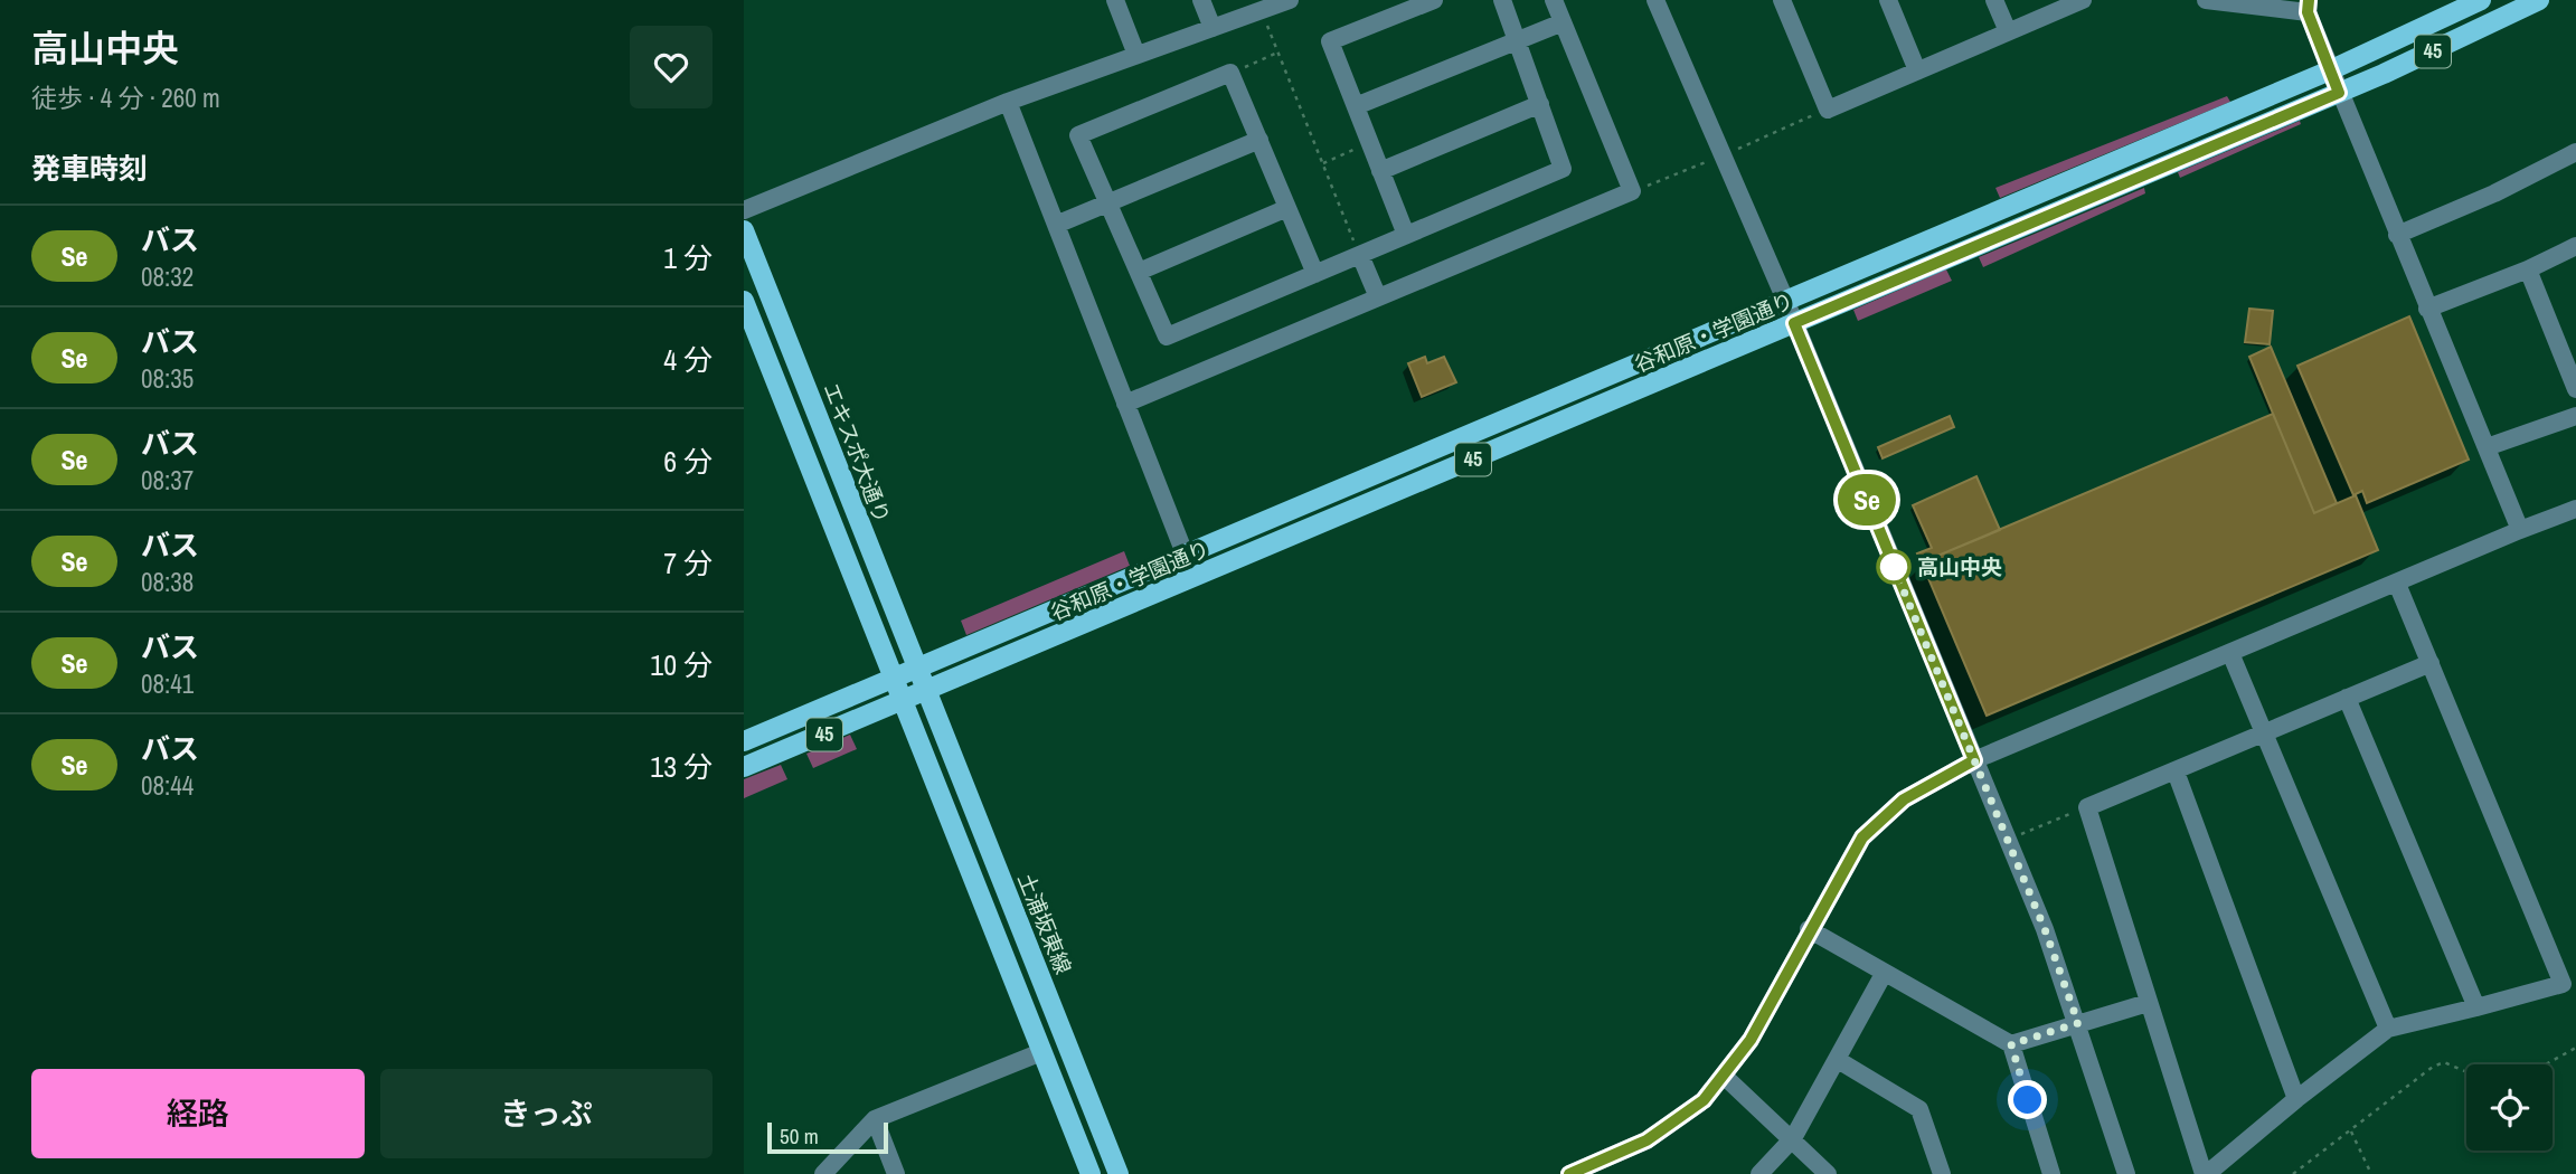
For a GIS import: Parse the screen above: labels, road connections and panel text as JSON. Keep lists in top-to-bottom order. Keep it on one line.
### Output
{"streets":{"main road":["45","谷和原・学園通り","エキスポ大通り","土浦坂東線"]},"crossings":[["45","谷和原・学園通り"],["谷和原・学園通り","エキスポ大通り"],["谷和原・学園通り","土浦坂東線"],["エキスポ大通り","土浦坂東線"]],"places":["高山中央"],"lines":["bus line Se"],"scale_bar":"50 m","page":{"heading":[["高山中央","徒歩 · 4 分 · 260 m"],"発車時刻"],"on_map":"Se","list":[{"mark":"Se","name":"バス","note":"08:32","value":"1 分"},{"mark":"Se","name":"バス","note":"08:35","value":"4 分"},{"mark":"Se","name":"バス","note":"08:37","value":"6 分"},{"mark":"Se","name":"バス","note":"08:38","value":"7 分"},{"mark":"Se","name":"バス","note":"08:41","value":"10 分"},{"mark":"Se","name":"バス","note":"08:44","value":"13 分"}],"buttons":["経路","きっぷ"],"scale":"50 m"}}
